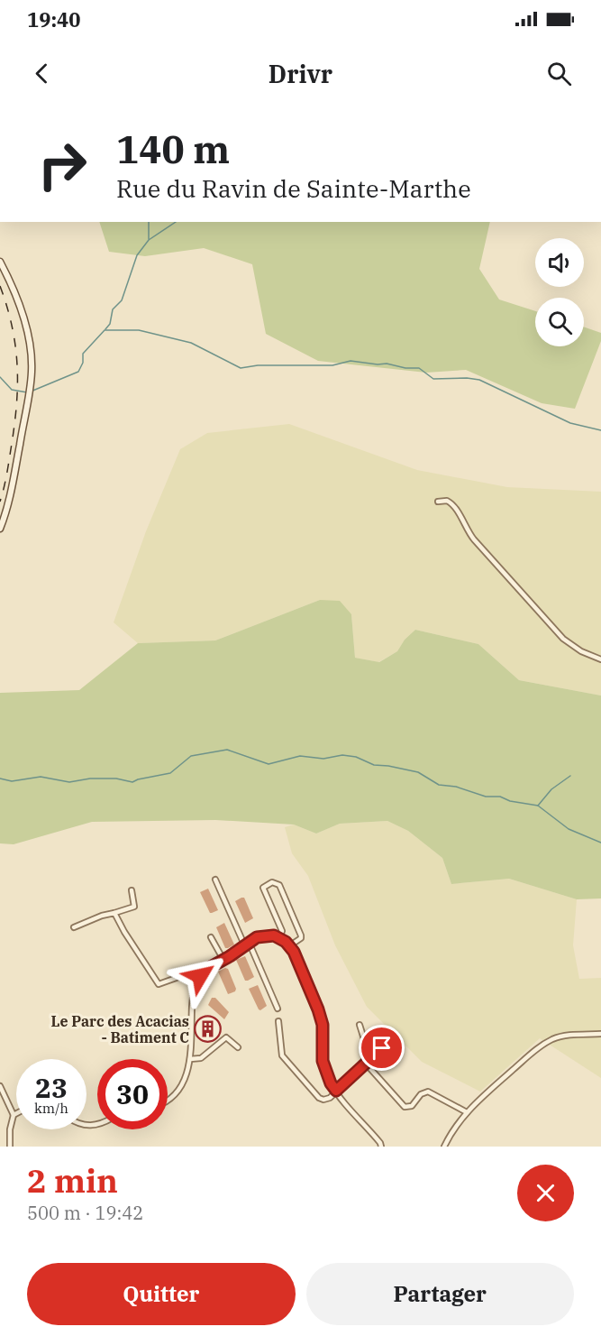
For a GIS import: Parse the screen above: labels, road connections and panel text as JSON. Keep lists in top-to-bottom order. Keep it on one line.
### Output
{"places":{"building":["Le Parc des Acacias - Batiment C"]},"page":{"status":"19:40","header":"Drivr","turn":["140 m","Rue du Ravin de Sainte-Marthe"],"speed":"23 km/h","limit":"30","heading":["2 min","500 m · 19:42"],"buttons":["Quitter","Partager"]}}
